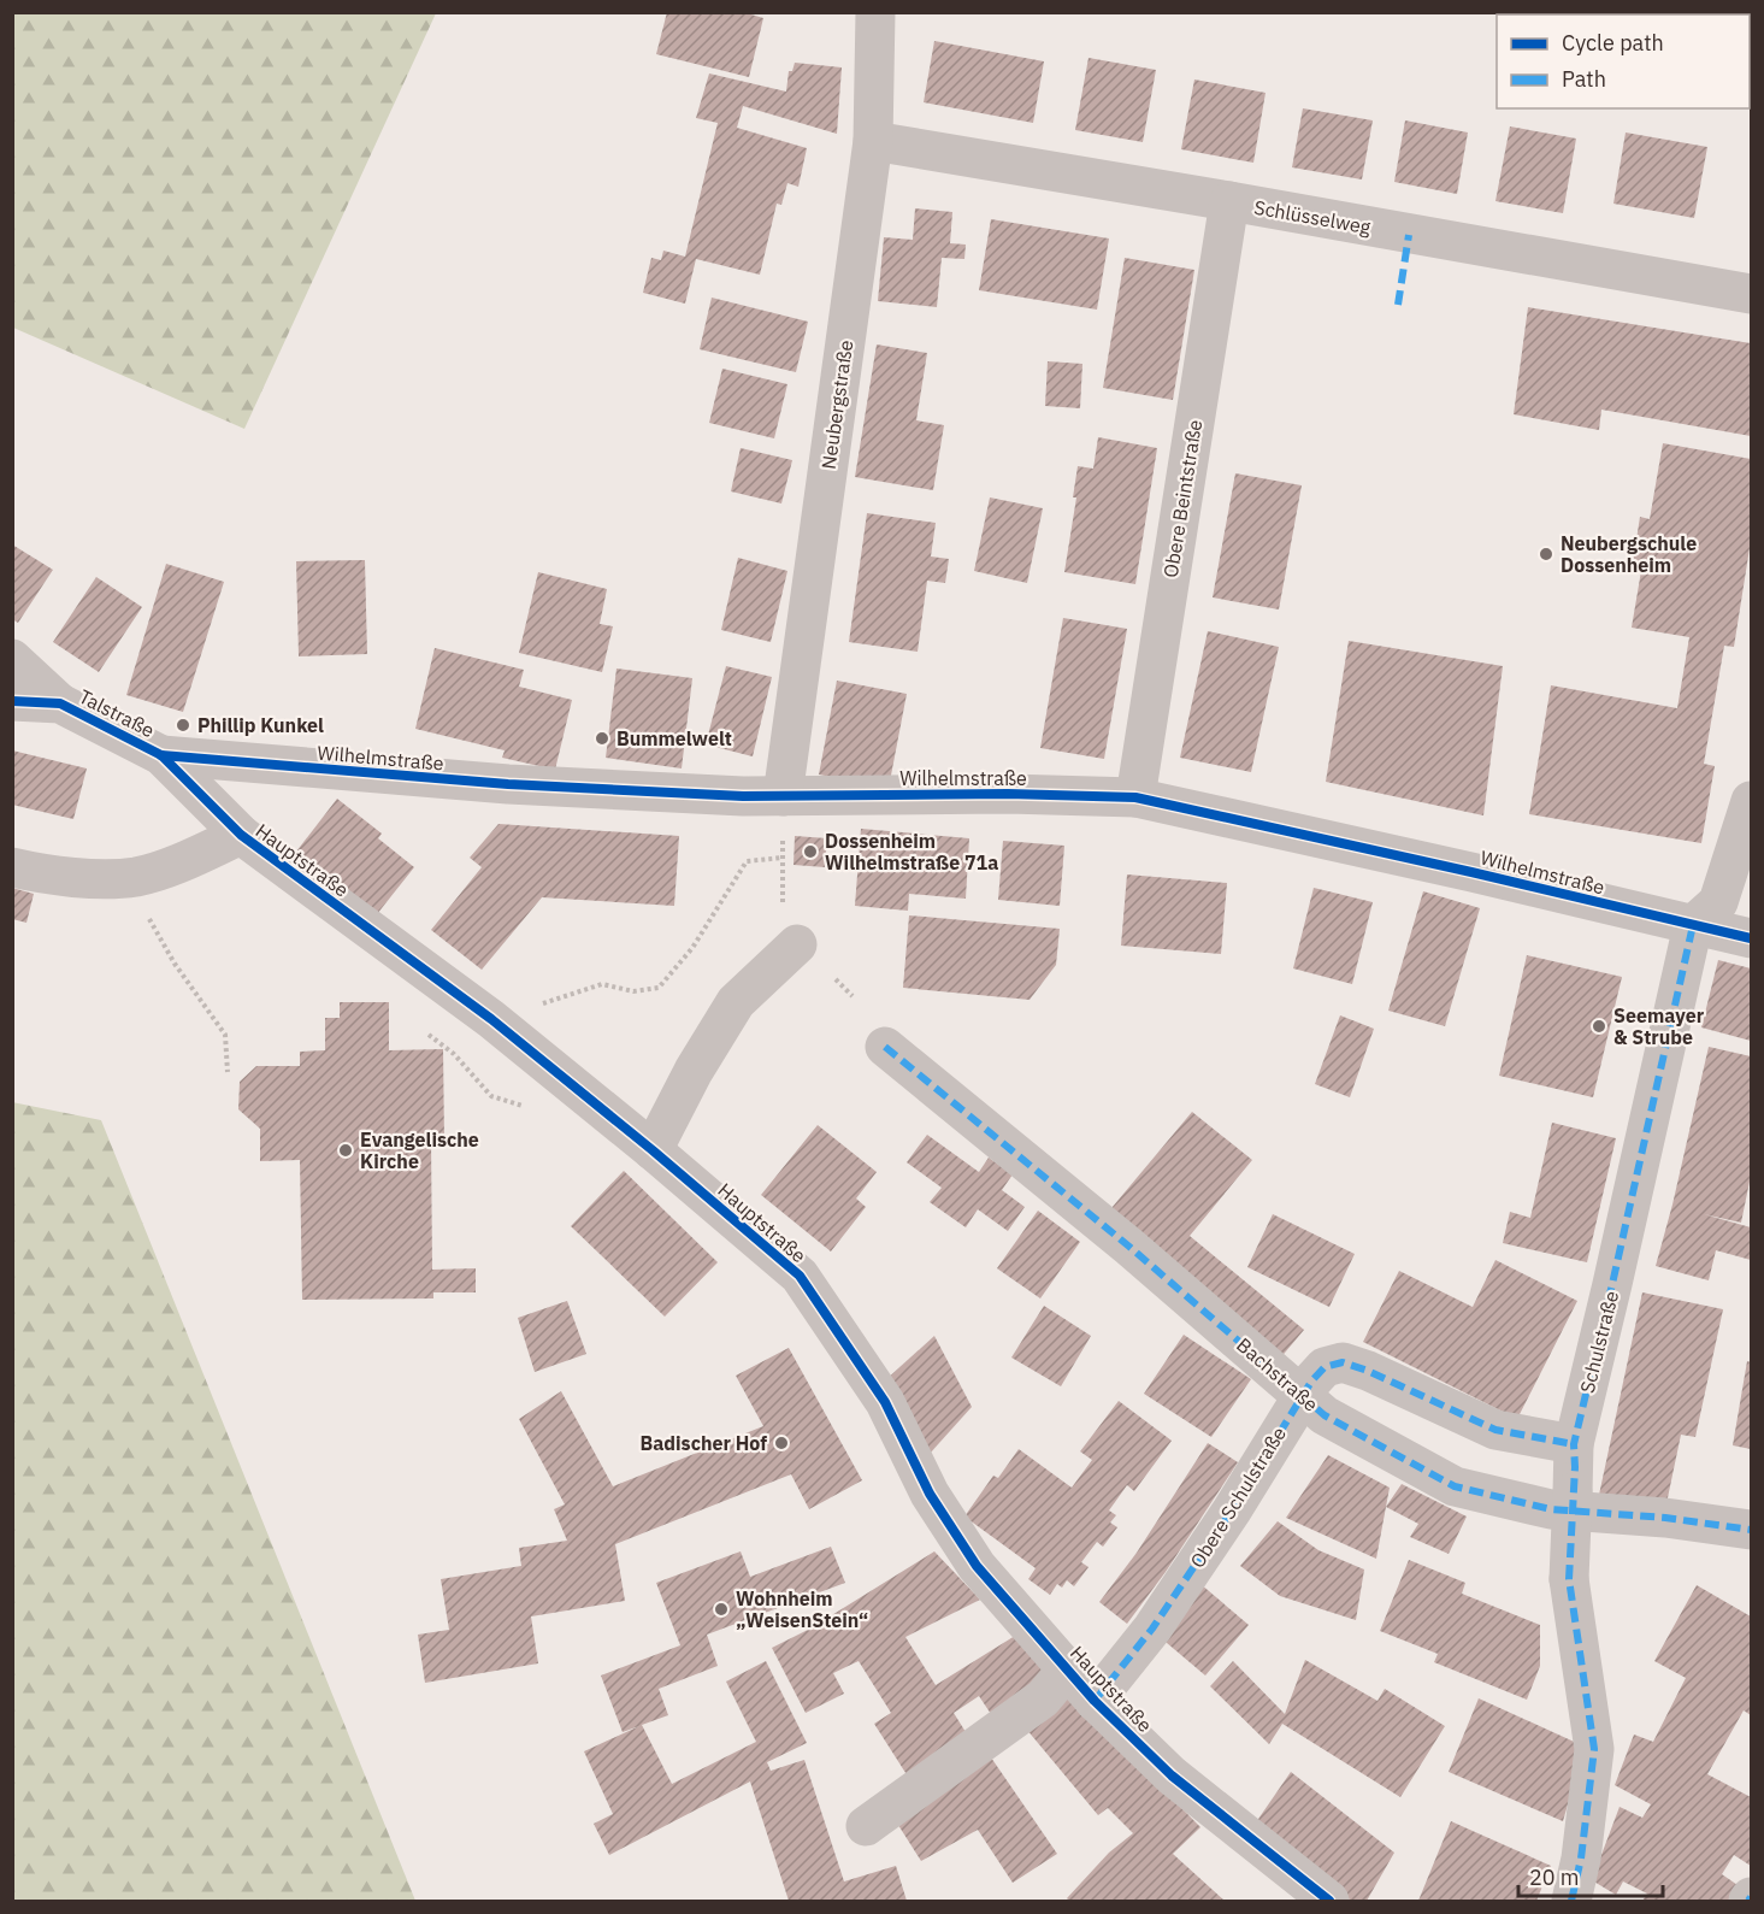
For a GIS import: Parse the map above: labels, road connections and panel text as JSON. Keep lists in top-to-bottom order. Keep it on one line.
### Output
{"streets":{"street":["Schlüsselweg","Neubergstraße","Obere Beintstraße","Talstraße","Wilhelmstraße","Hauptstraße","Schulstraße","Bachstraße","Obere Schulstraße"]},"crossings":[["Schlüsselweg","Neubergstraße"],["Schlüsselweg","Obere Beintstraße"],["Neubergstraße","Wilhelmstraße"],["Obere Beintstraße","Wilhelmstraße"],["Talstraße","Wilhelmstraße"],["Talstraße","Hauptstraße"],["Wilhelmstraße","Hauptstraße"],["Wilhelmstraße","Schulstraße"],["Hauptstraße","Obere Schulstraße"],["Schulstraße","Obere Schulstraße"],["Bachstraße","Obere Schulstraße"]],"places":["Neubergschule Dossenheim","Phillip Kunkel","Bummelwelt","Dossenheim Wilhelmstraße 71a","Seemayer & Strube","Evangelische Kirche","Badischer Hof","Wohnheim „WeisenStein“"],"legend":["Cycle path","Path"],"scale_bar":"20 m"}
